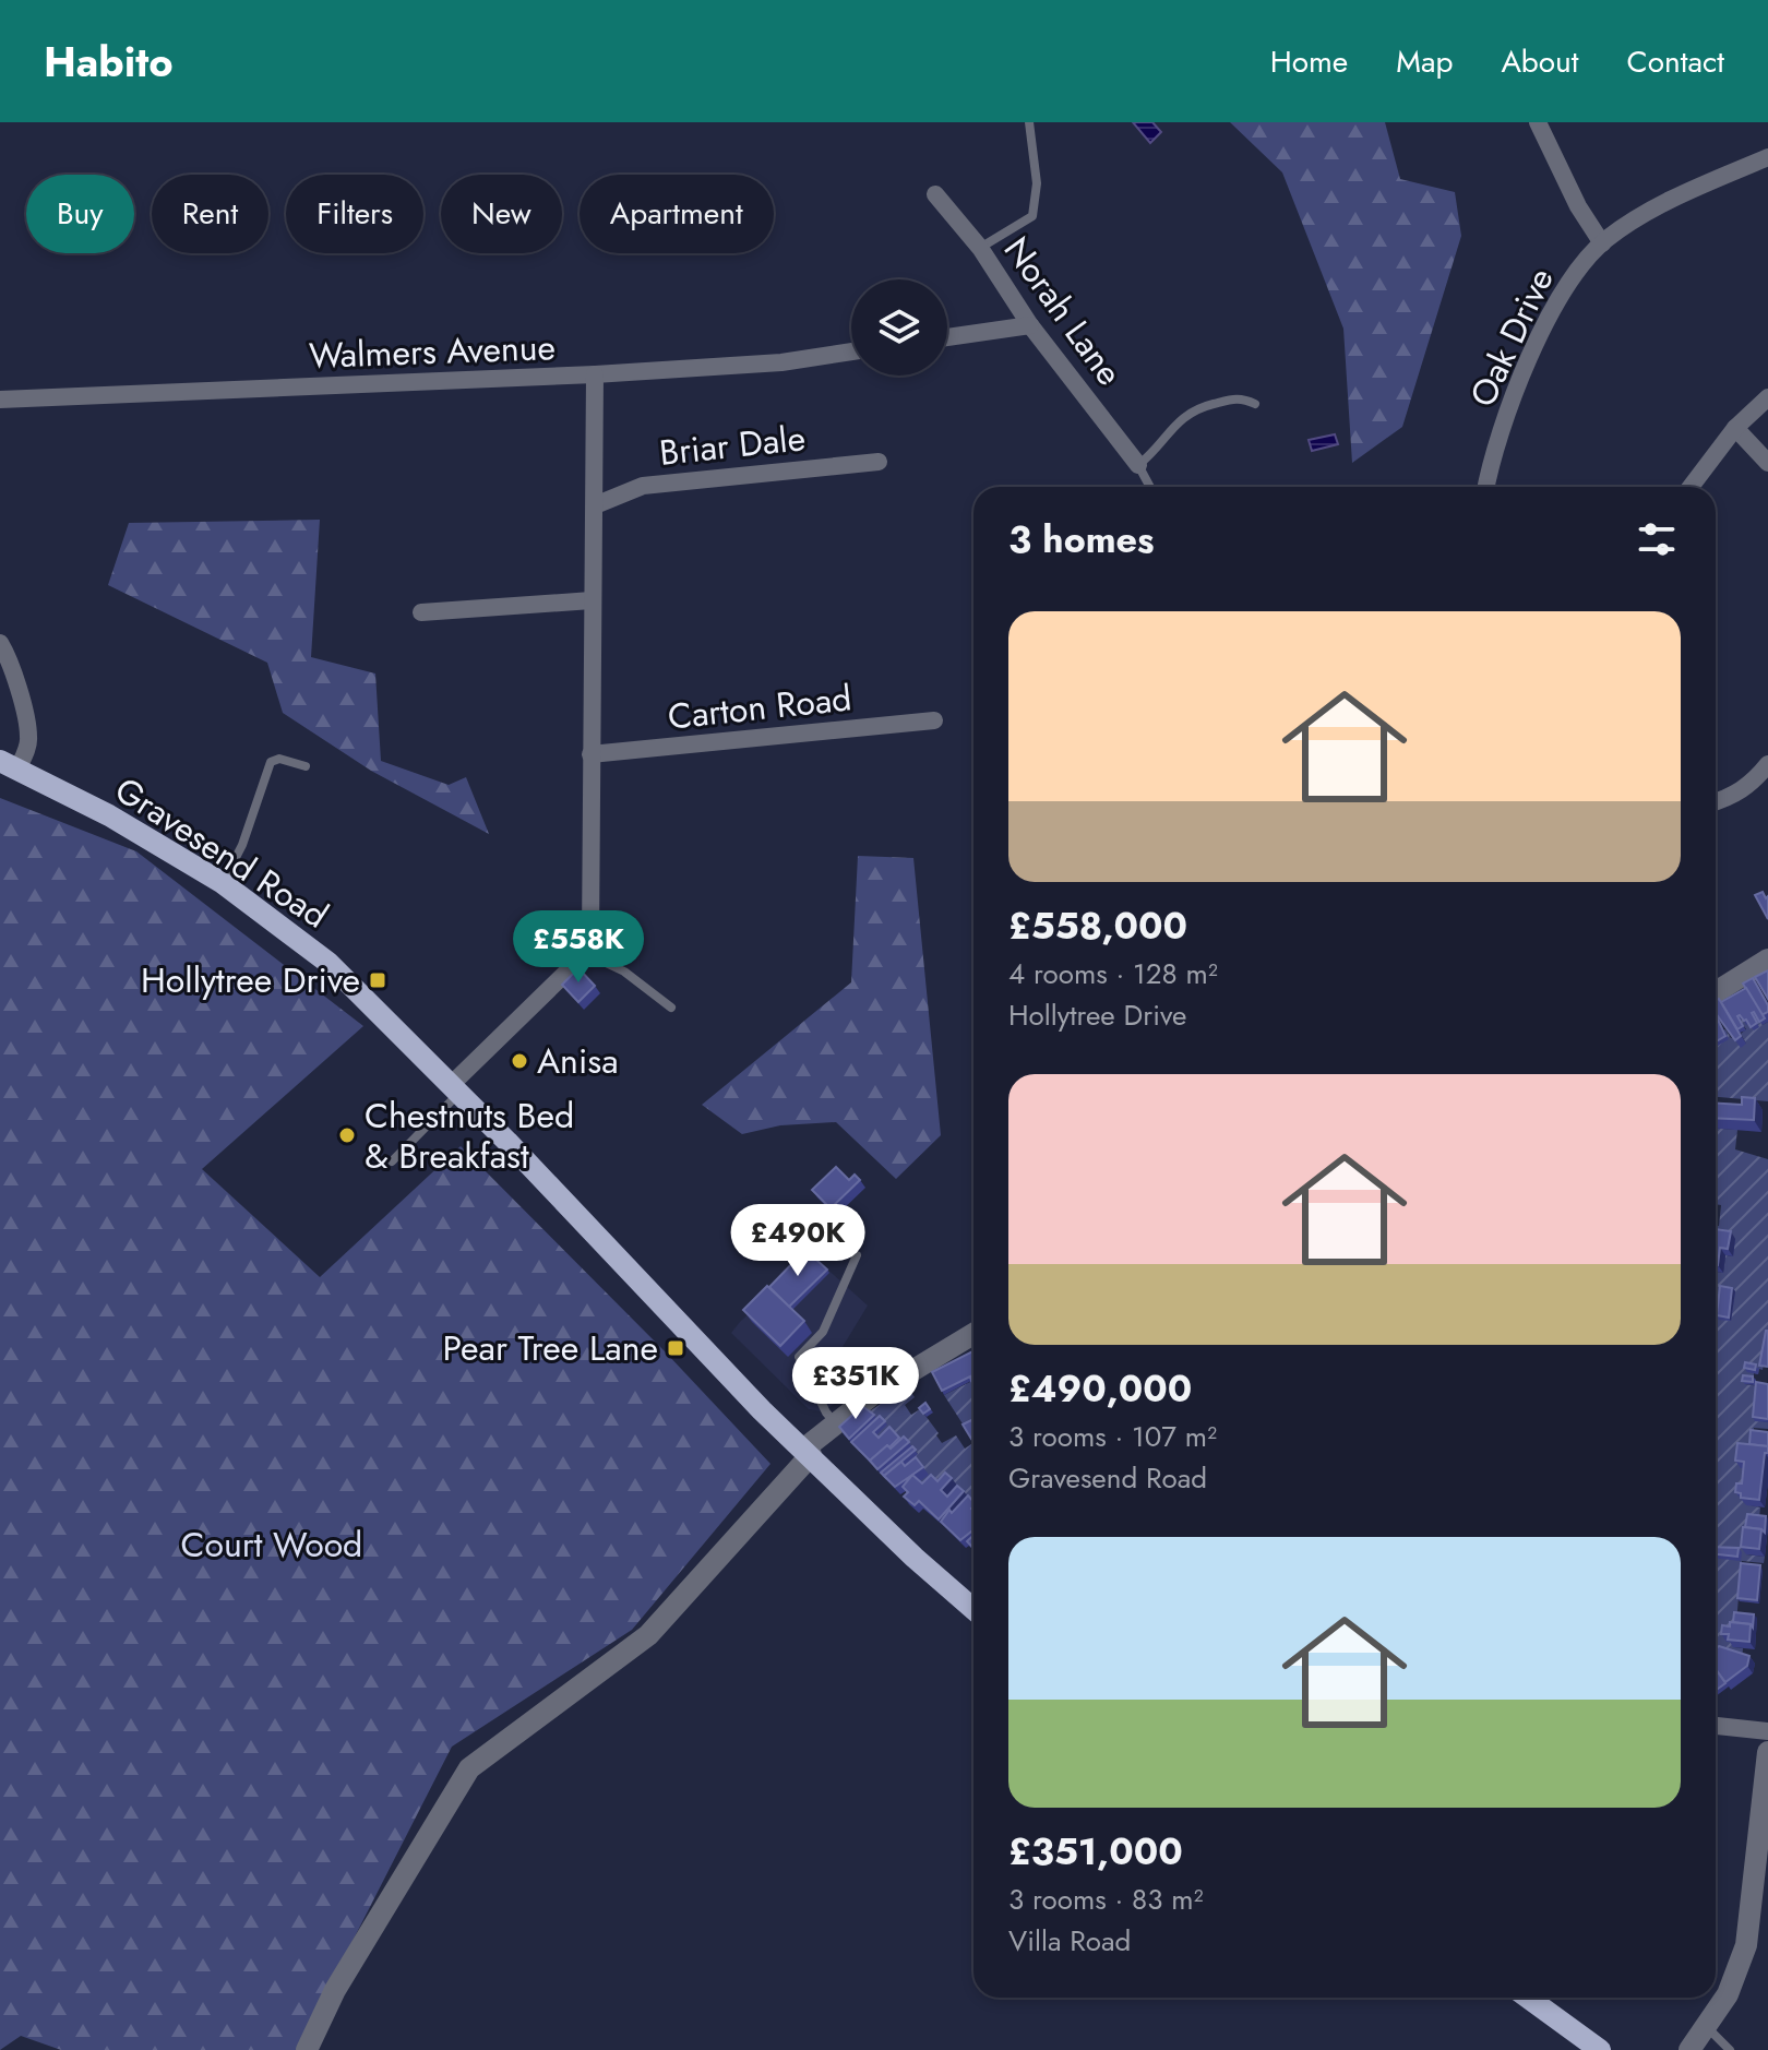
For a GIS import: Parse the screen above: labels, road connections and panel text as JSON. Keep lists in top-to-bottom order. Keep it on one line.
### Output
{"streets":{"main road":["Gravesend Road"],"street":["Norah Lane","Oak Drive","Walmers Avenue","Briar Dale","Carton Road"]},"parks":["Court Wood"],"places":{"transit":["Hollytree Drive","Pear Tree Lane"],"other":["Anisa","Chestnuts Bed & Breakfast"]},"page":{"header":"Habito","nav":["Home","Map","About","Contact"],"chip":["Buy","Rent","Filters","New","Apartment"],"heading":"3 homes","list":[{"name":"£558,000","note":"4 rooms · 128 m² · Hollytree Drive"},{"name":"£490,000","note":"3 rooms · 107 m² · Gravesend Road"},{"name":"£351,000","note":"3 rooms · 83 m² · Villa Road"}],"price":["£558K","£490K","£351K"]}}
